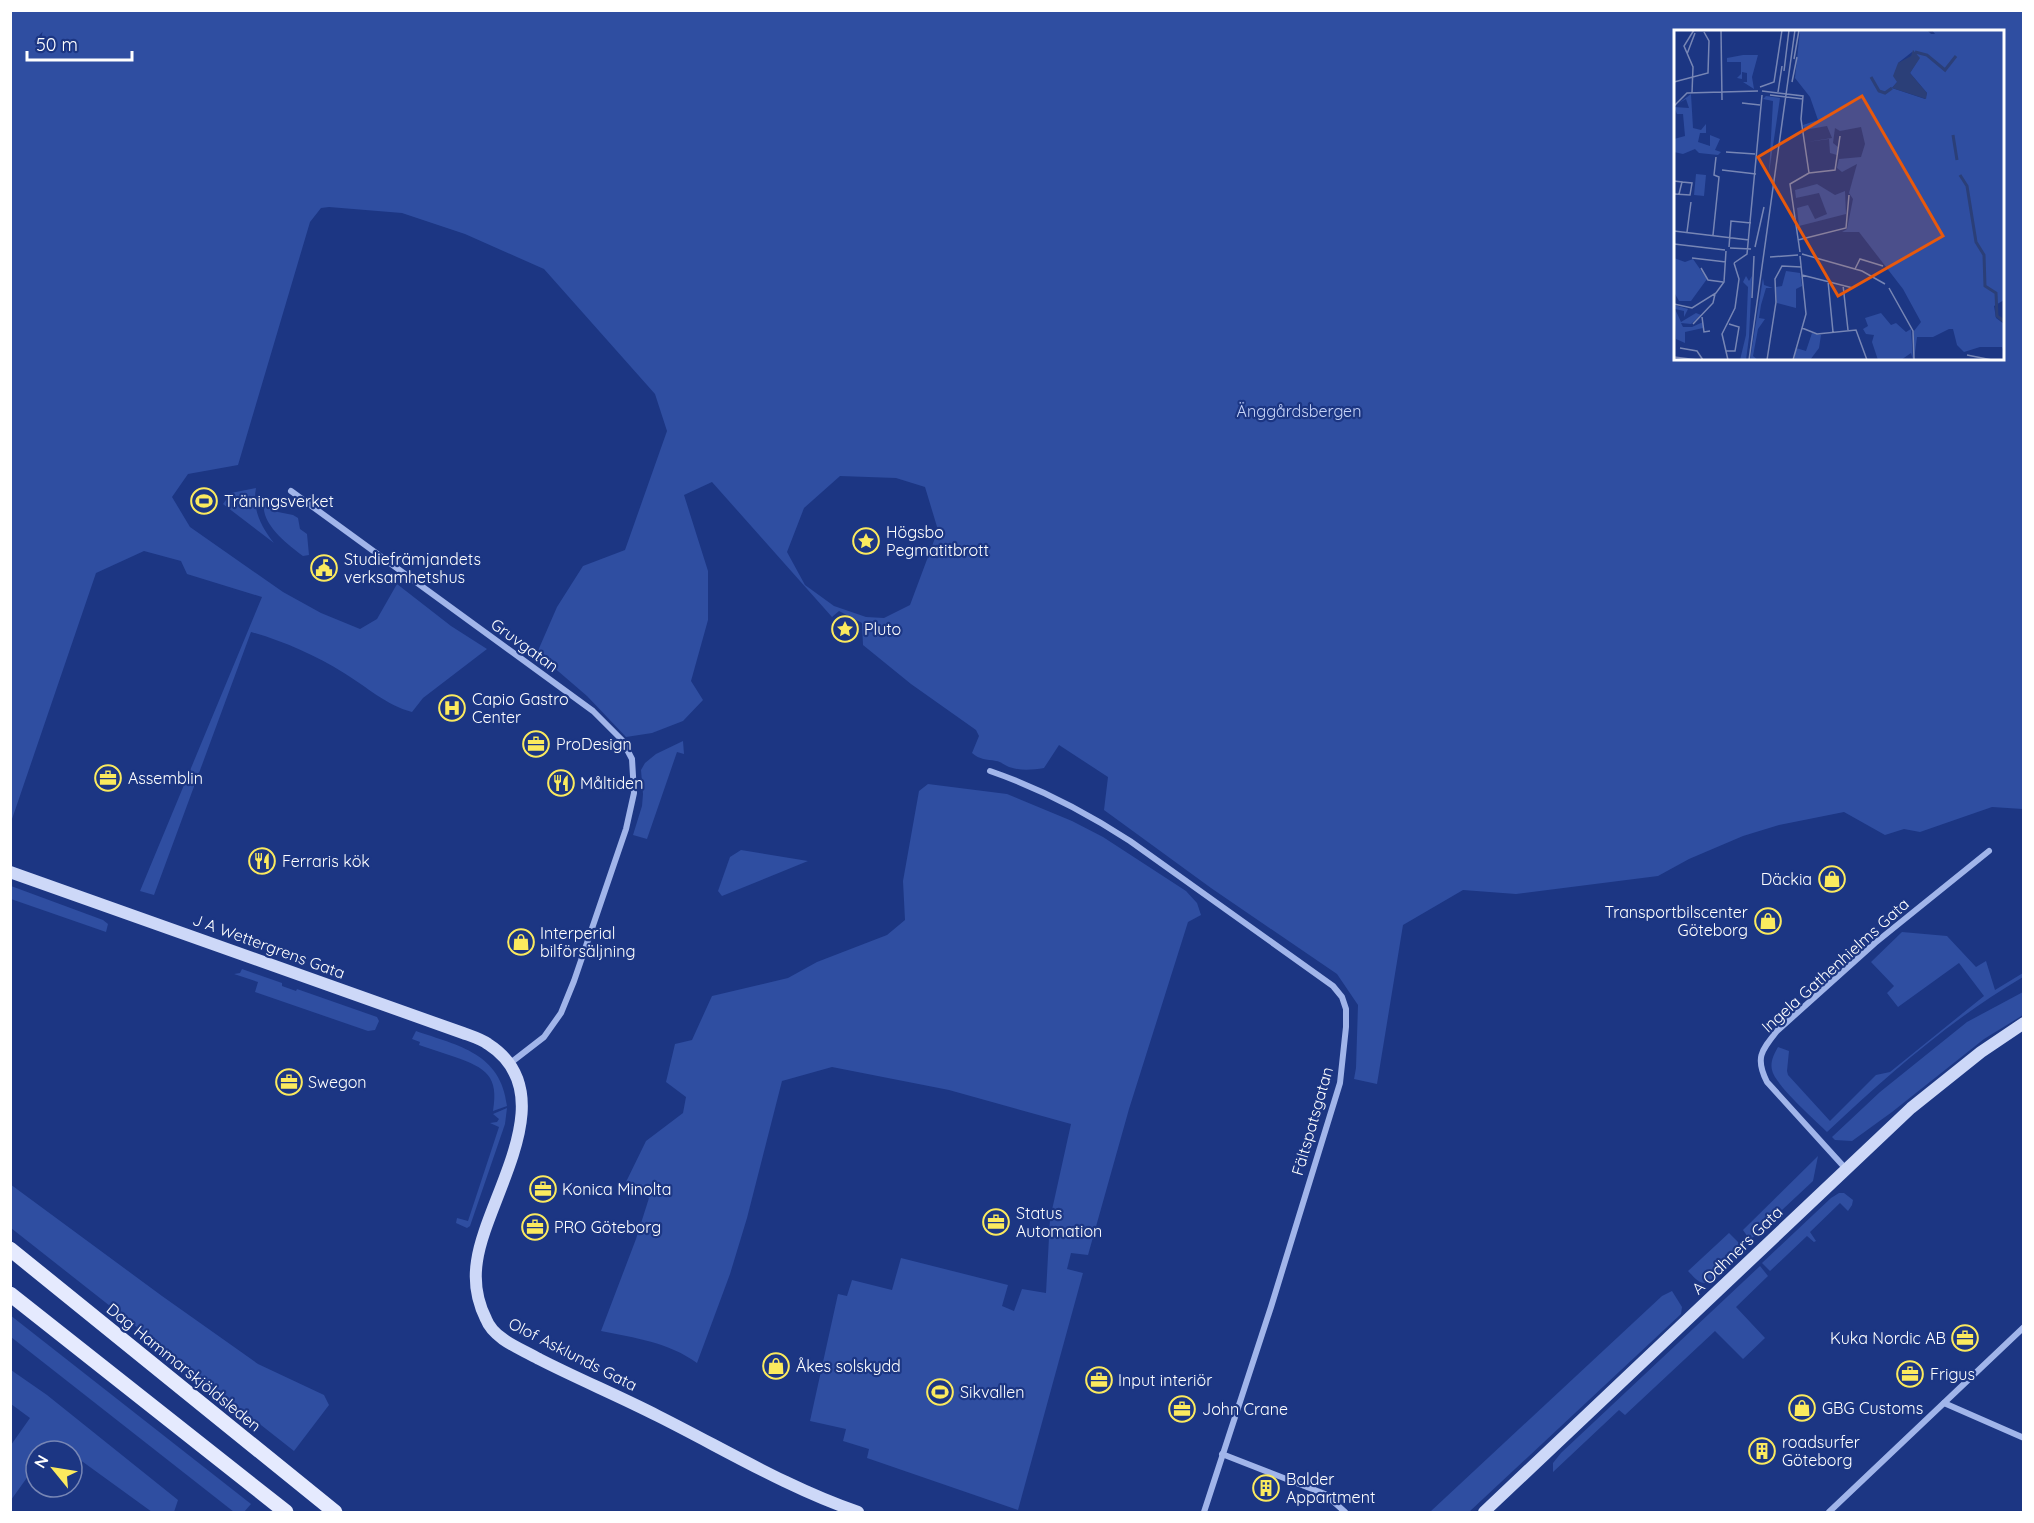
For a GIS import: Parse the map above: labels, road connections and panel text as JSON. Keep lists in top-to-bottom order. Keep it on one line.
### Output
{"streets":{"main road":["Dag Hammarskjöldsleden"],"street":["Gruvgatan","J A Wettergrens Gata","Ingela Gathenhielms Gata","Fältspatsgatan","A Odhners Gata","Olof Asklunds Gata"]},"crossings":[["Gruvgatan","J A Wettergrens Gata"],["Gruvgatan","Olof Asklunds Gata"],["J A Wettergrens Gata","Olof Asklunds Gata"],["Ingela Gathenhielms Gata","A Odhners Gata"]],"parks":["Änggårdsbergen"],"places":{"sports":["Träningsverket","Sikvallen"],"place":["Högsbo Pegmatitbrott","Pluto"],"public building":["Studiefrämjandets verksamhetshus"],"hospital":["Capio Gastro Center"],"office":["ProDesign","Assemblin","Swegon","Konica Minolta","Status Automation","PRO Göteborg","Kuka Nordic AB","Frigus","Input interiör","John Crane"],"restaurant":["Måltiden","Ferraris kök"],"shop":["Däckia","Transportbilscenter Göteborg","Interperial bilförsäljning","Åkes solskydd","GBG Customs"],"building":["roadsurfer Göteborg","Balder Appartment"]},"scale_bar":"50 m","north":"top left"}
